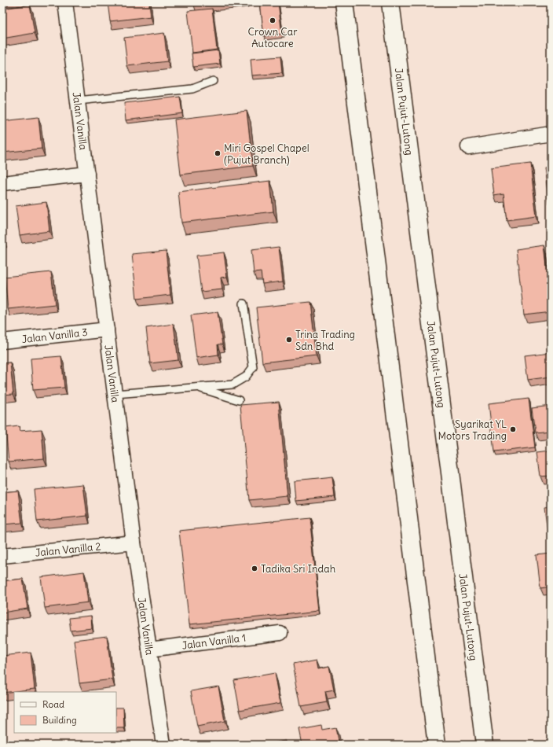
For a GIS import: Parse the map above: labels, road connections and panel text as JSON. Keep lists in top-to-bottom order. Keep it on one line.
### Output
{"streets":{"highway":["Jalan Pujut-Lutong"],"street":["Jalan Vanilla","Jalan Vanilla 3","Jalan Vanilla 2","Jalan Vanilla 1"]},"crossings":[["Jalan Vanilla","Jalan Vanilla 3"],["Jalan Vanilla","Jalan Vanilla 2"],["Jalan Vanilla","Jalan Vanilla 1"]],"places":["Crown Car Autocare","Miri Gospel Chapel (Pujut Branch)","Trina Trading Sdn Bhd","Syarikat YL Motors Trading","Tadika Sri Indah"],"legend":["Road","Building"]}
